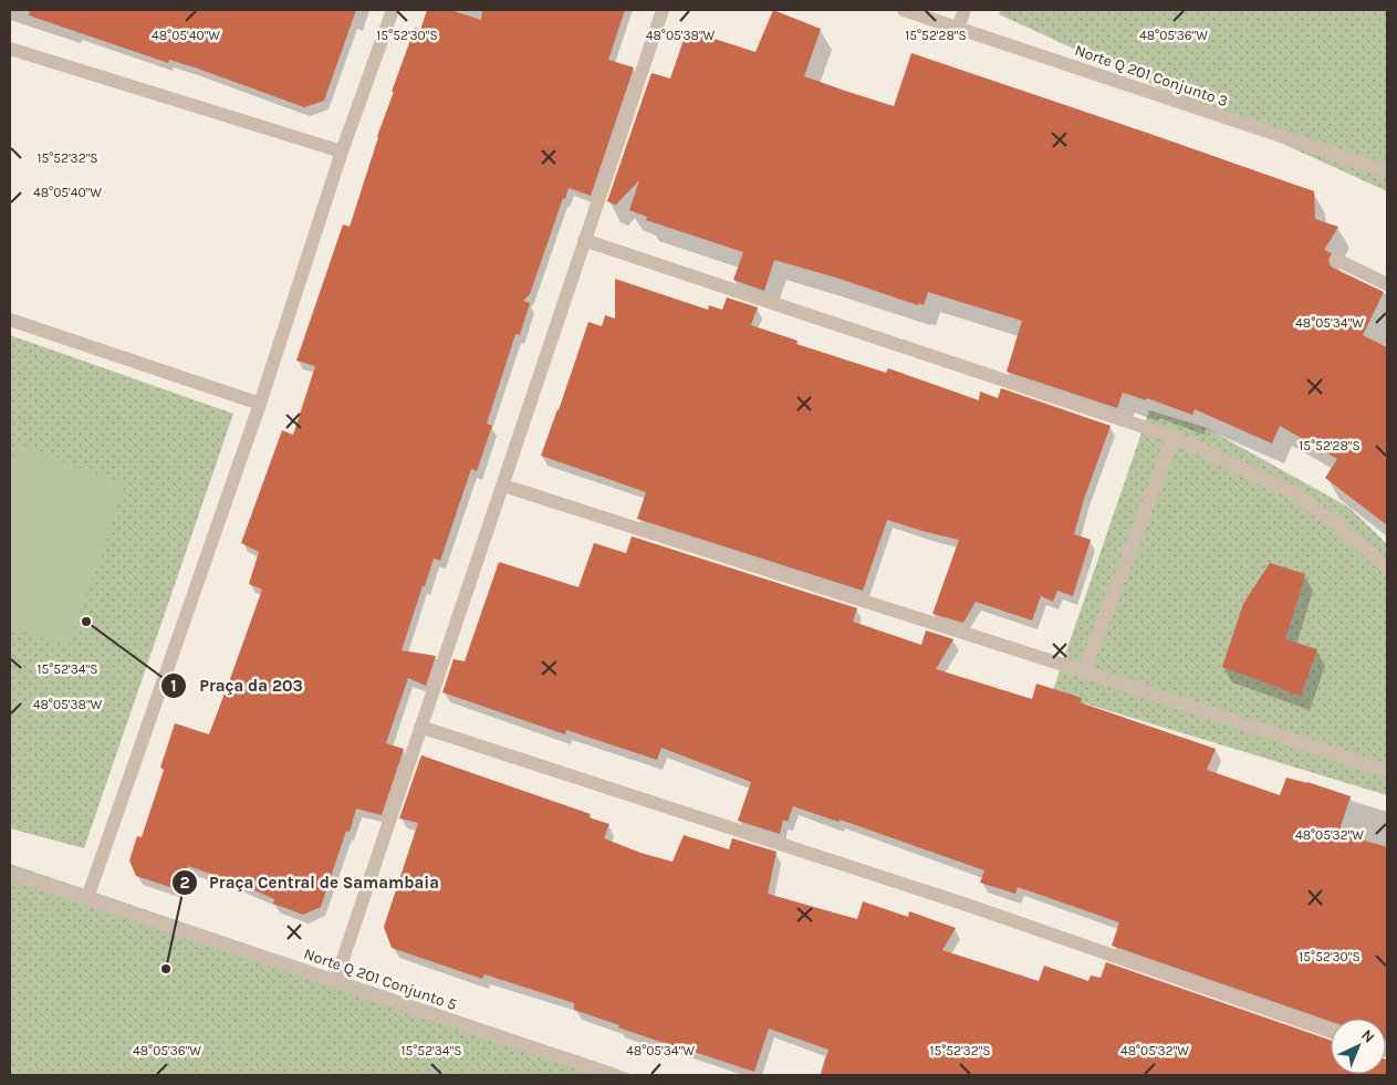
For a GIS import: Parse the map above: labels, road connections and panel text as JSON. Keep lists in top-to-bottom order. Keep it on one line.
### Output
{"streets":{"street":["Norte Q 201 Conjunto 3","Norte Q 201 Conjunto 5"]},"places":["Praça da 203","Praça Central de Samambaia"],"north":"top right","coordinates":["15°52'30\"S","15°52'28\"S","48°05'40\"W","48°05'38\"W","48°05'36\"W","15°52'32\"S","48°05'34\"W","15°52'34\"S","48°05'32\"W"]}
